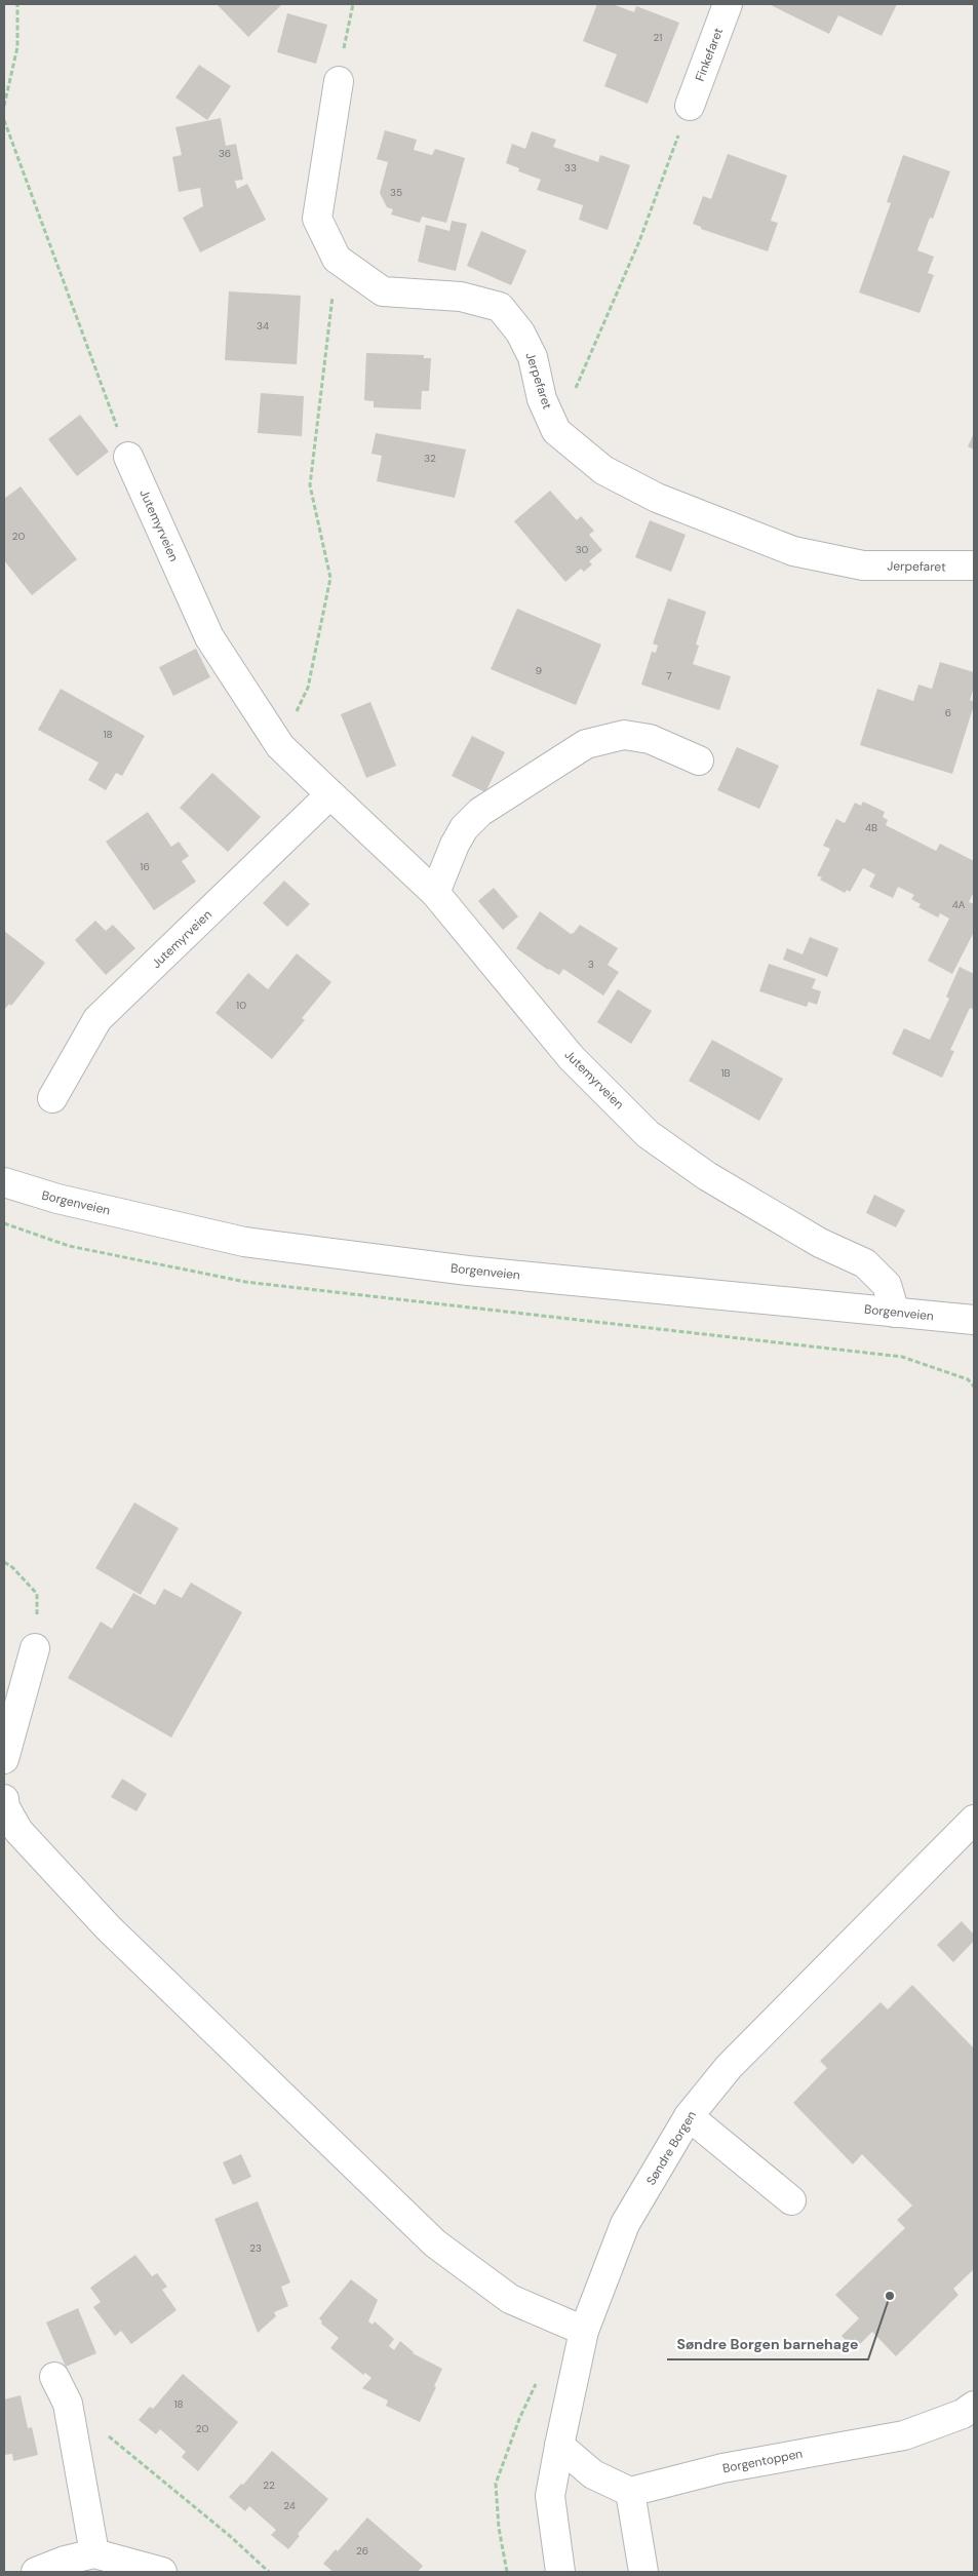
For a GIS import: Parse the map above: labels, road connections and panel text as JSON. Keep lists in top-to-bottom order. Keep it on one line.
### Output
{"streets":{"street":["Finkefaret","Jerpefaret","Jutemyrveien","Borgenveien","Søndre Borgen","Borgentoppen"]},"crossings":[["Jutemyrveien","Borgenveien"]],"places":["Søndre Borgen barnehage"],"house_numbers":["21","36","33","35","34","32","20","30","9","7","6","18","4B","16","4A","3","10","1B","23","18","20","22","24","26"]}
